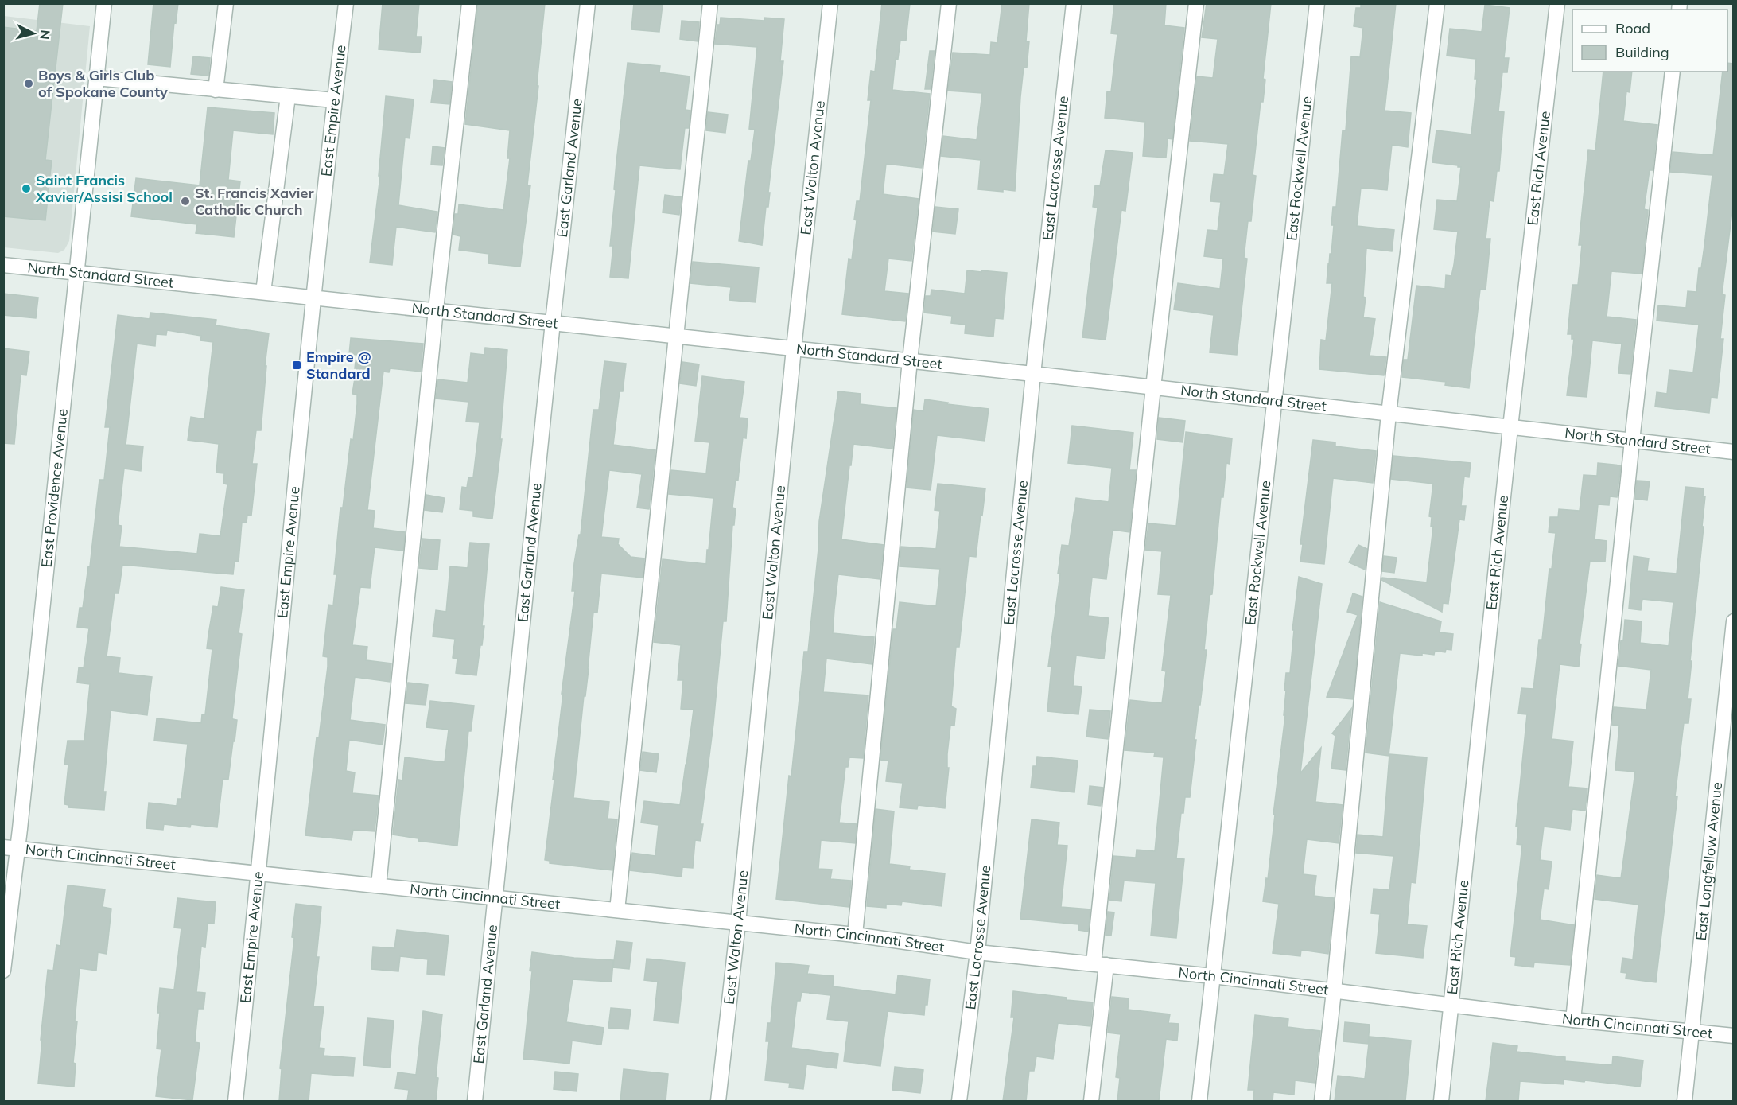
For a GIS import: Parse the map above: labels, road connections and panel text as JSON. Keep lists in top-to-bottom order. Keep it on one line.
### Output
{"streets":{"street":["East Empire Avenue","East Garland Avenue","East Walton Avenue","East Lacrosse Avenue","East Rockwell Avenue","East Rich Avenue","North Standard Street","East Providence Avenue","North Cincinnati Street","East Longfellow Avenue"]},"crossings":[["East Empire Avenue","North Standard Street"],["East Empire Avenue","North Cincinnati Street"],["East Garland Avenue","North Standard Street"],["East Garland Avenue","North Cincinnati Street"],["East Walton Avenue","North Standard Street"],["East Walton Avenue","North Cincinnati Street"],["East Lacrosse Avenue","North Standard Street"],["East Lacrosse Avenue","North Cincinnati Street"],["East Rockwell Avenue","North Standard Street"],["East Rockwell Avenue","North Cincinnati Street"],["East Rich Avenue","North Standard Street"],["East Rich Avenue","North Cincinnati Street"],["North Standard Street","East Providence Avenue"],["East Providence Avenue","North Cincinnati Street"],["North Cincinnati Street","East Longfellow Avenue"]],"places":{"other":["Boys & Girls Club of Spokane County","Saint Francis Xavier/Assisi School","St. Francis Xavier Catholic Church"],"transit":["Empire @ Standard"]},"legend":["Road","Building"],"north":"right"}
